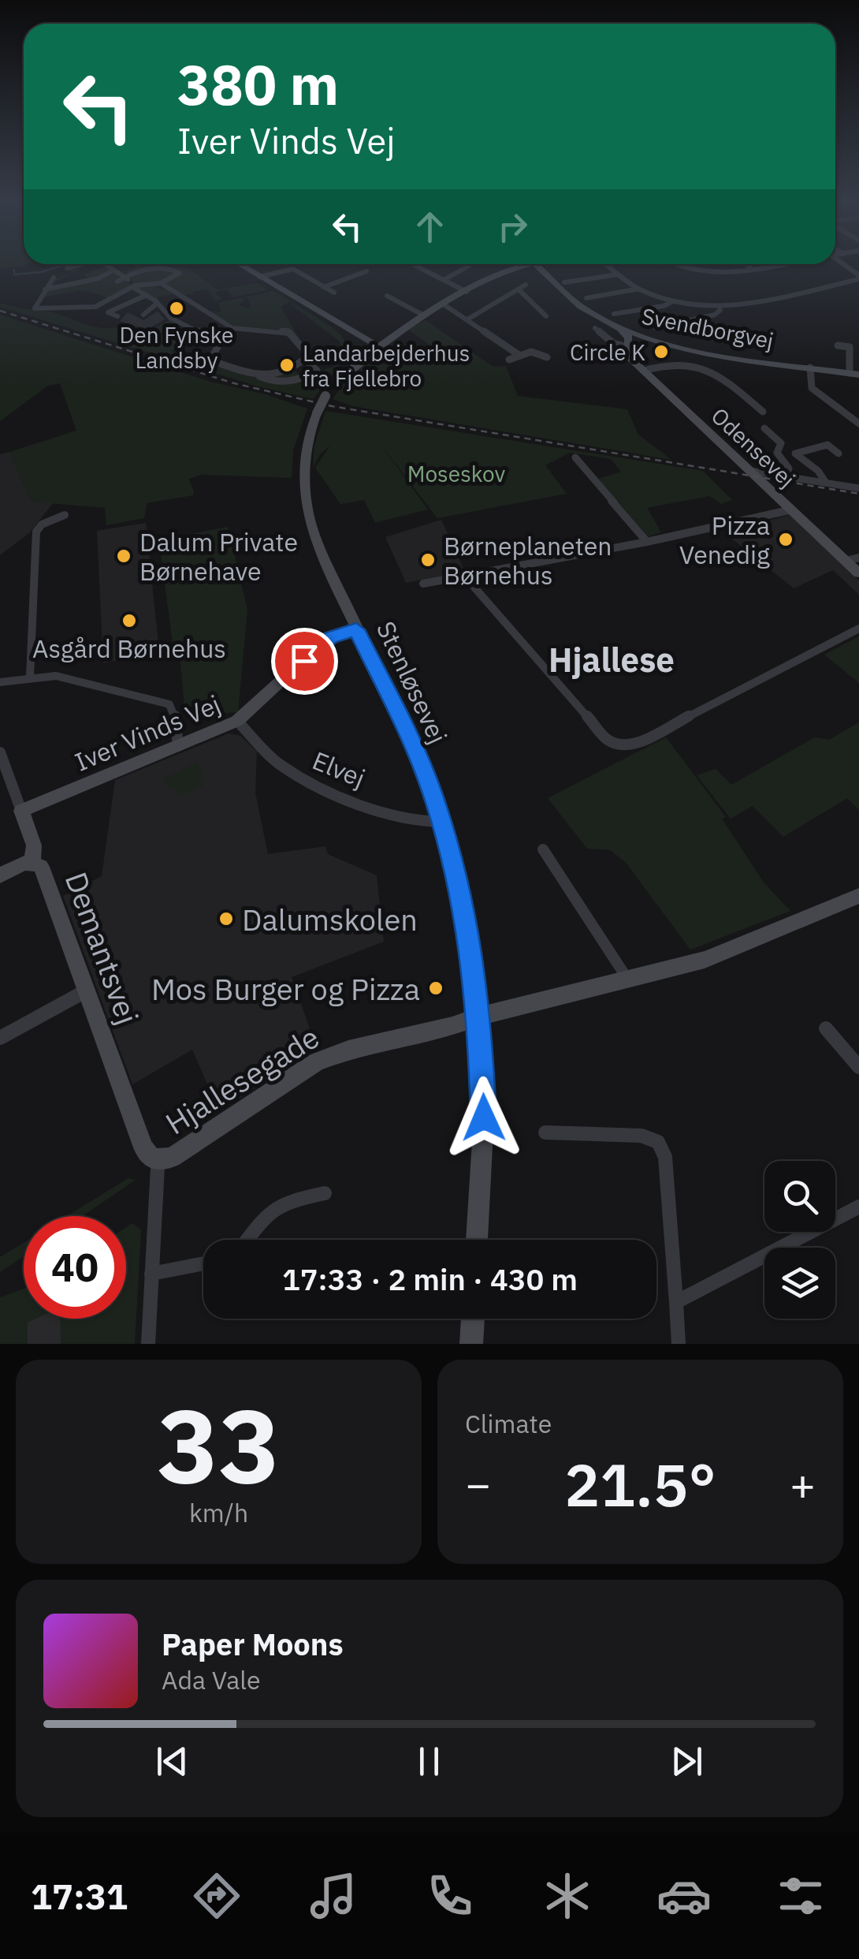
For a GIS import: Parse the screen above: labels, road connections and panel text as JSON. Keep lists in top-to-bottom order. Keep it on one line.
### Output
{"streets":{"street":["Svendborgvej","Odensevej","Stenløsevej","Iver Vinds Vej","Elvej","Demantsvej","Hjallesegade"]},"crossings":[["Svendborgvej","Odensevej"],["Stenløsevej","Iver Vinds Vej"],["Stenløsevej","Elvej"],["Stenløsevej","Hjallesegade"],["Iver Vinds Vej","Elvej"],["Iver Vinds Vej","Demantsvej"],["Demantsvej","Hjallesegade"]],"districts":["Hjallese"],"parks":["Moseskov"],"places":["Den Fynske Landsby","Circle K","Landarbejderhus fra Fjellebro","Pizza Venedig","Dalum Private Børnehave","Børneplaneten Børnehus","Asgård Børnehus","Dalumskolen","Mos Burger og Pizza"],"page":{"turn":["380 m","Iver Vinds Vej"],"limit":"40","trip":"17:33 · 2 min · 430 m","tile":[["33","km/h"],"Climate"],"heat":["−","21.5°","+"],"song":["Paper Moons","Ada Vale"],"tabs":"17:31"}}
